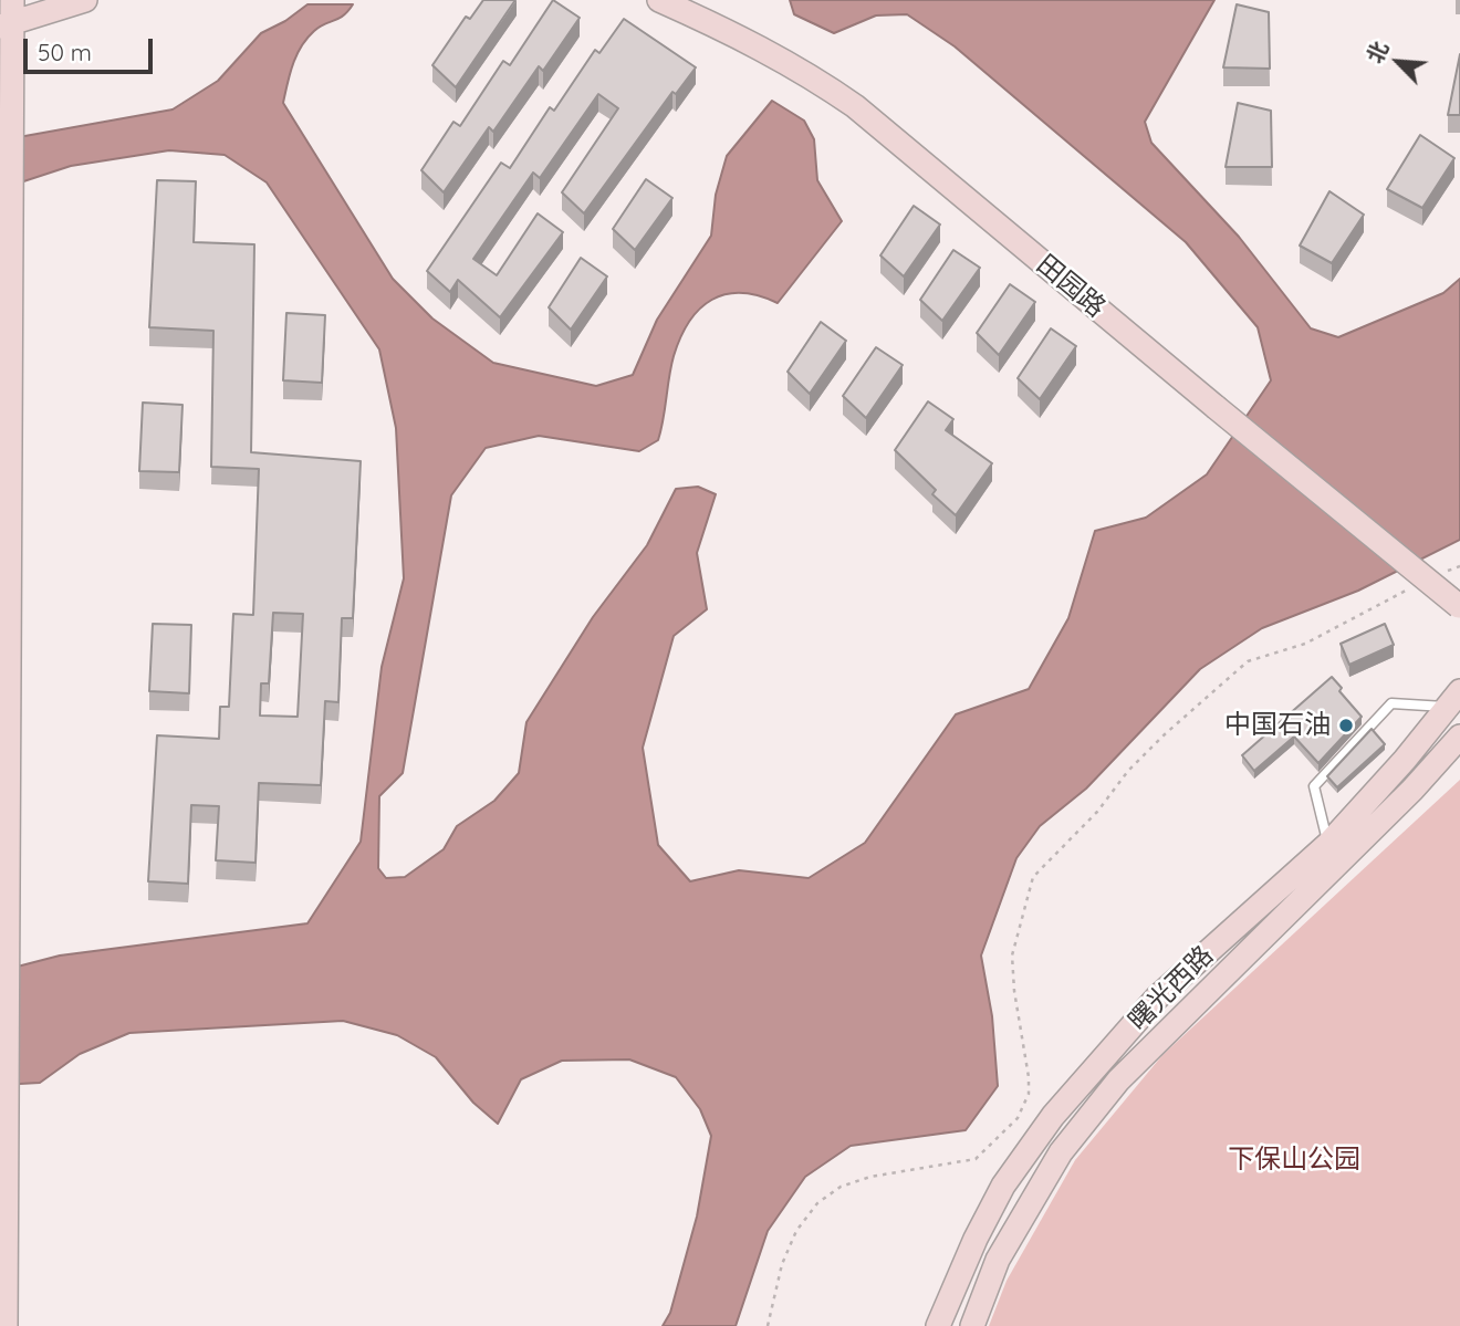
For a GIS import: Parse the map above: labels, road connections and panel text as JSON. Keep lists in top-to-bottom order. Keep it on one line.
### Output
{"streets":{"main road":["田园路","曙光西路"]},"parks":["下保山公园"],"places":["中国石油"],"scale_bar":"50 m","north":"top left"}
